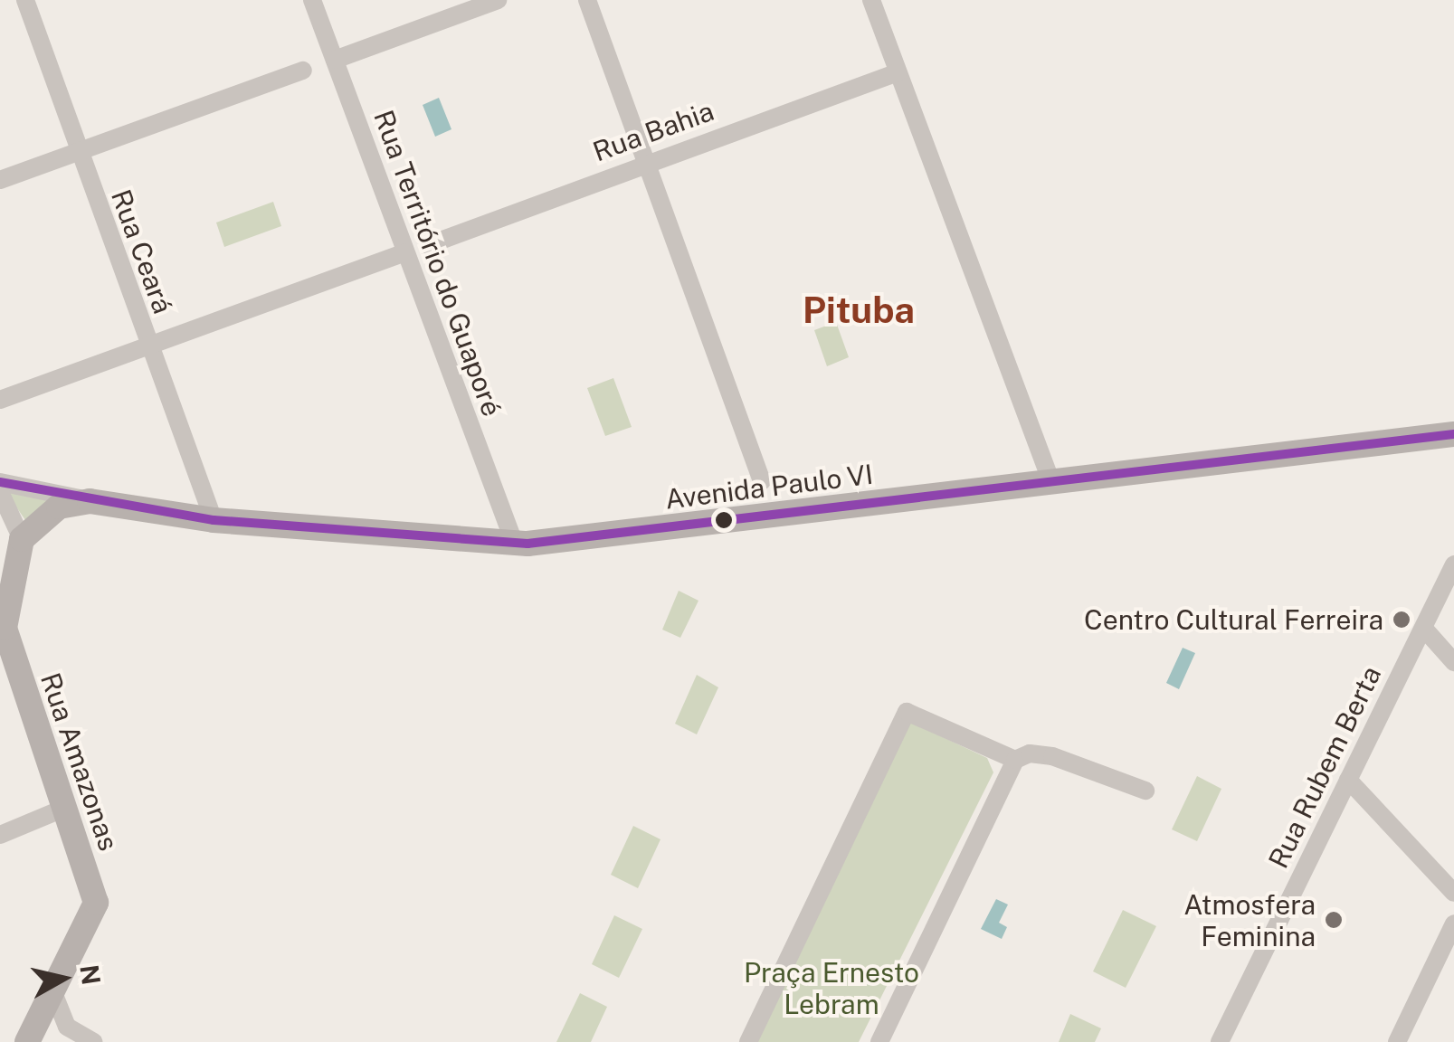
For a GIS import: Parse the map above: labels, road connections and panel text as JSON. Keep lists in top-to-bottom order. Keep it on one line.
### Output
{"streets":{"main road":["Avenida Paulo VI","Rua Amazonas"],"street":["Rua Bahia","Rua Ceará","Rua Território do Guaporé","Rua Rubem Berta"]},"crossings":[["Rua Ceará","Avenida Paulo VI"],["Rua Território do Guaporé","Avenida Paulo VI"],["Avenida Paulo VI","Rua Amazonas"]],"districts":["Pituba"],"parks":["Praça Ernesto Lebram"],"places":["Centro Cultural Ferreira","Atmosfera Feminina"],"north":"right"}
